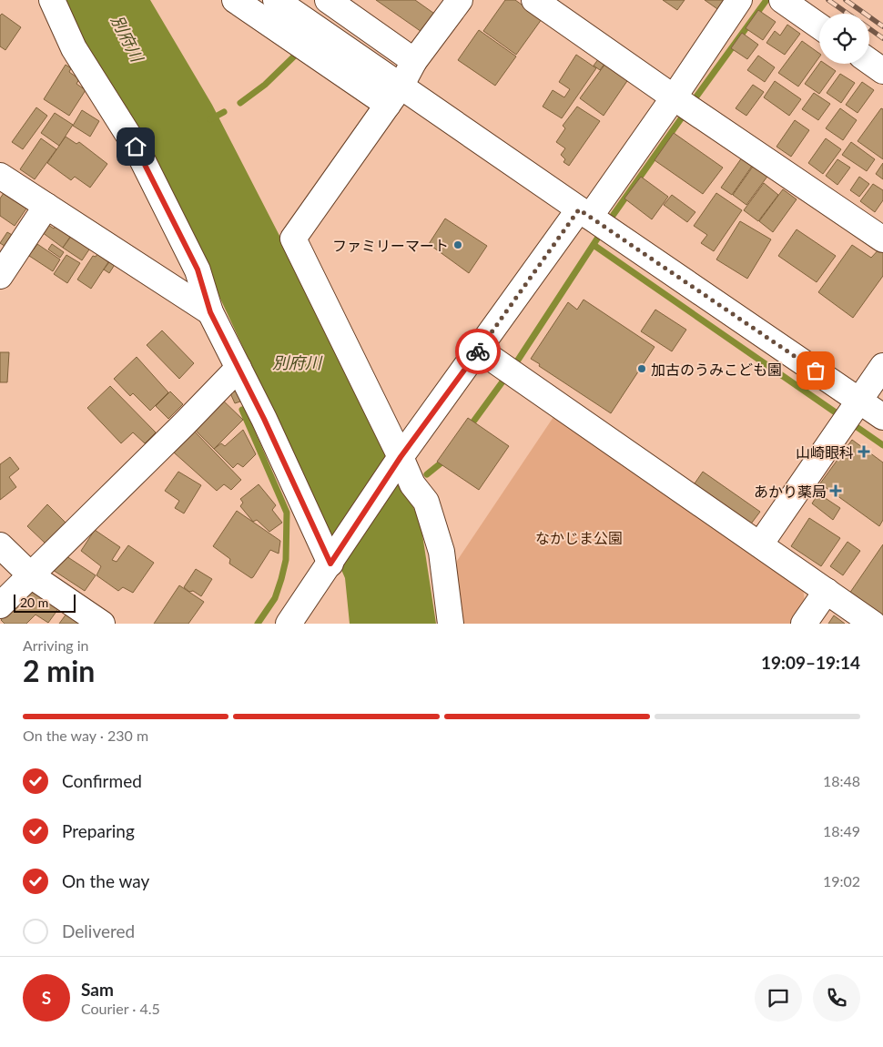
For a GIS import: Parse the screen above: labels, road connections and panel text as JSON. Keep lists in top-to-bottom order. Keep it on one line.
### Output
{"water":["別府川"],"parks":["なかじま公園"],"places":{"other":["ファミリーマート","加古のうみこども園"],"health":["山崎眼科","あかり薬局"]},"scale_bar":"20 m","page":{"scale":"20 m","heading":["2 min","Arriving in","19:09–19:14"],"panel":["Sam","Courier · 4.5"],"bar":"On the way · 230 m","list":[["Confirmed","18:48"],["Preparing","18:49"],["On the way","19:02"],"Delivered"],"round":"S"}}
